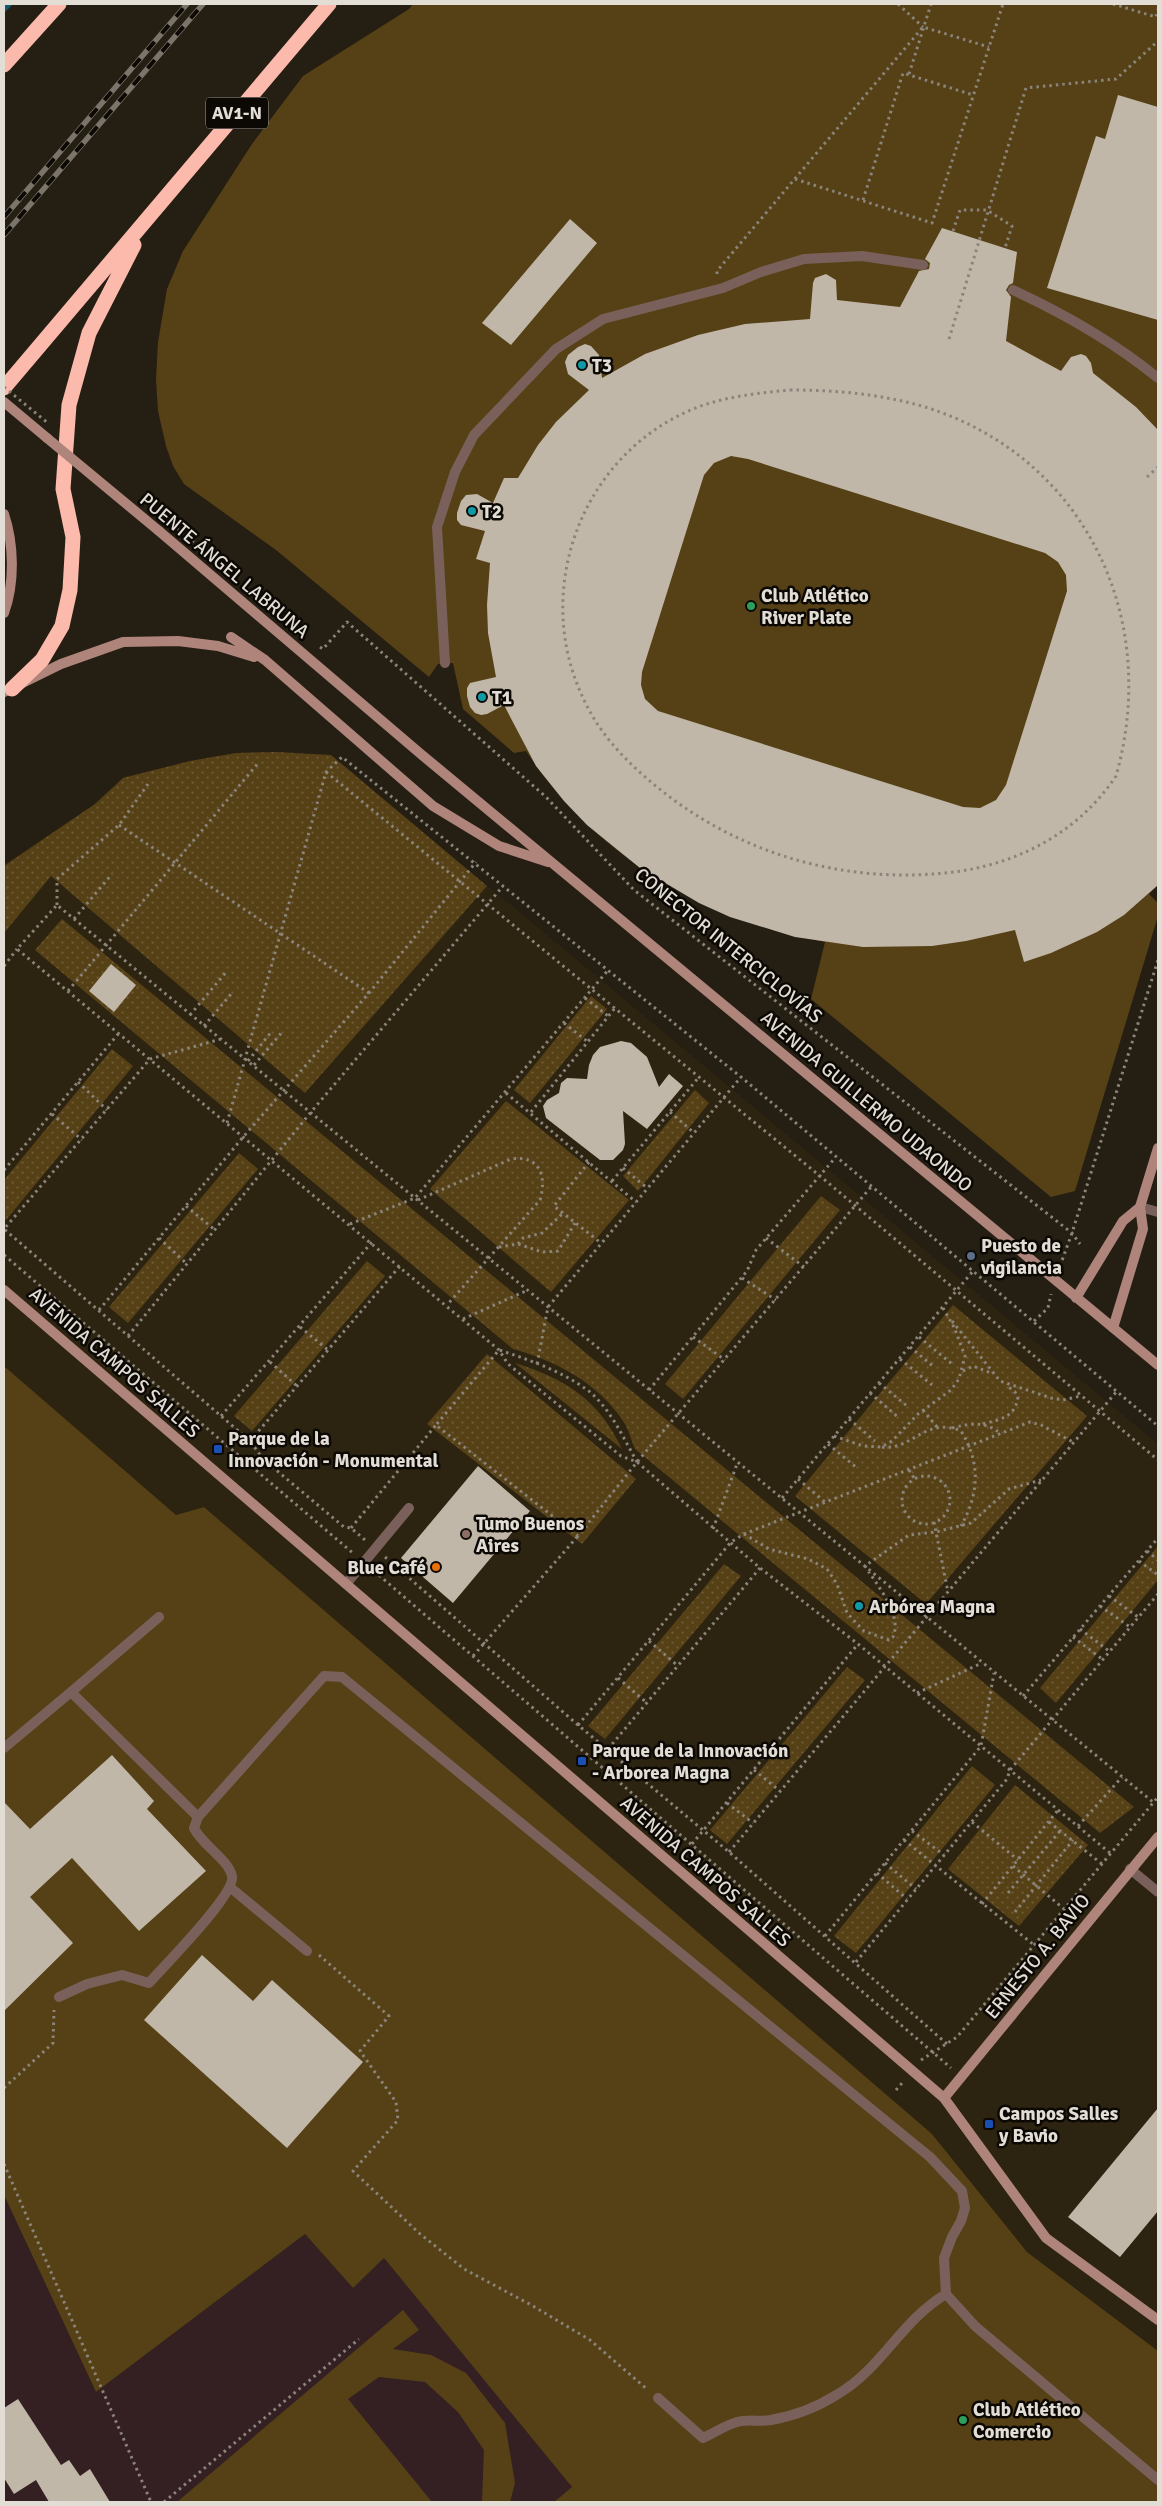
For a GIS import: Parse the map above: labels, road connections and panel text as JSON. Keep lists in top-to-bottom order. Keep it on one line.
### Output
{"streets":{"highway":["AV1-N"],"main road":["PUENTE ÁNGEL LABRUNA","AVENIDA GUILLERMO UDAONDO","AVENIDA CAMPOS SALLES","ERNESTO A. BAVIO"],"path":["CONECTOR INTERCICLOVÍAS"]},"crossings":[["PUENTE ÁNGEL LABRUNA","AVENIDA GUILLERMO UDAONDO"],["AVENIDA CAMPOS SALLES","ERNESTO A. BAVIO"]],"places":{"other":["T3","T2","Club Atlético River Plate","T1","Puesto de vigilancia","Tumo Buenos Aires","Blue Café","Arbórea Magna","Club Atlético Comercio"],"transit":["Parque de la Innovación - Monumental","Parque de la Innovación - Arborea Magna","Campos Salles y Bavio"]}}
